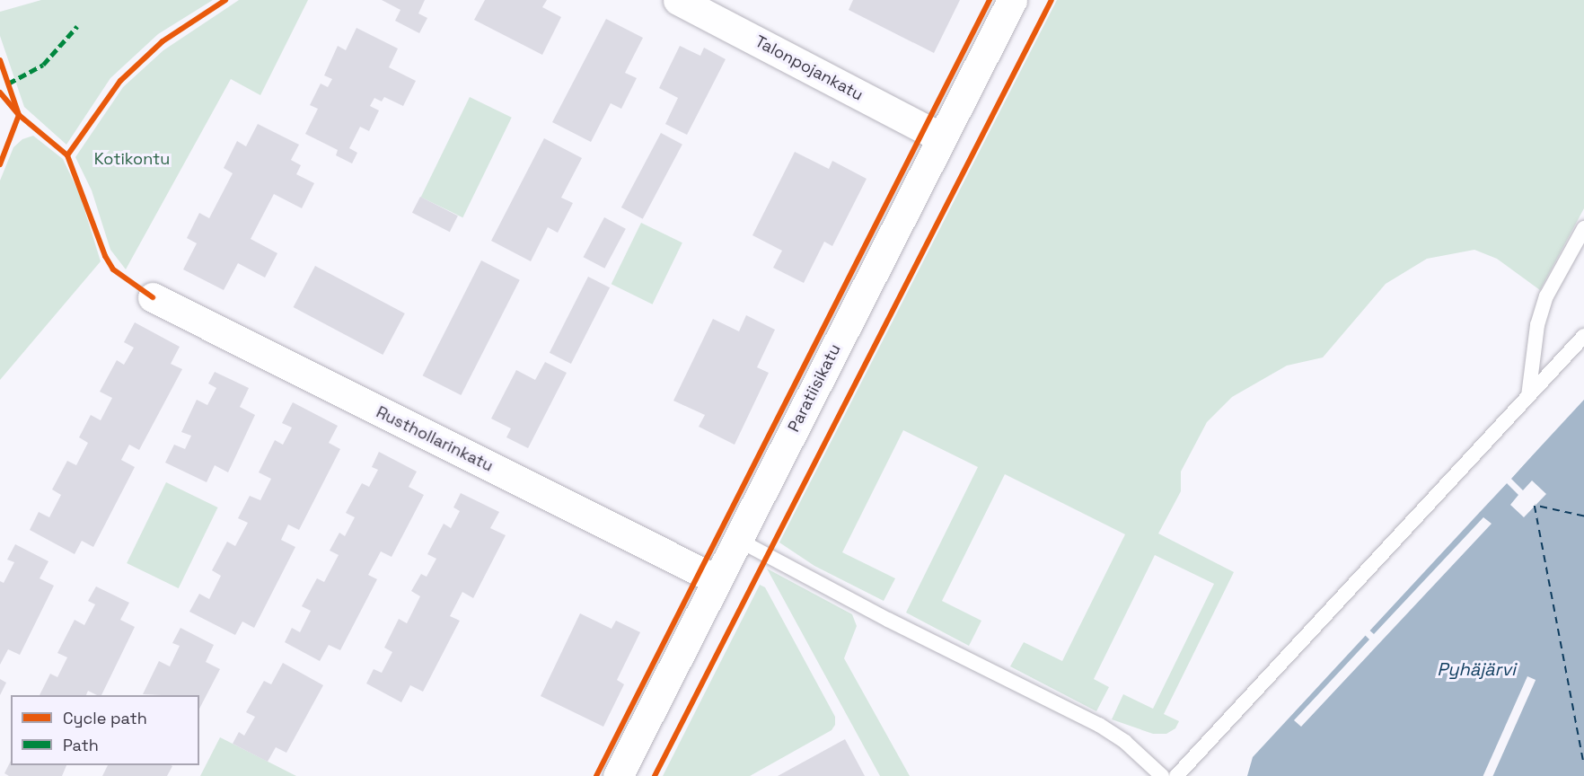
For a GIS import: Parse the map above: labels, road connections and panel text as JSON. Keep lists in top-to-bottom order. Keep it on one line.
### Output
{"streets":{"street":["Talonpojankatu","Paratiisikatu","Rusthollarinkatu"]},"crossings":[["Talonpojankatu","Paratiisikatu"],["Paratiisikatu","Rusthollarinkatu"]],"water":["Pyhäjärvi"],"parks":["Kotikontu"],"legend":["Cycle path","Path"]}
